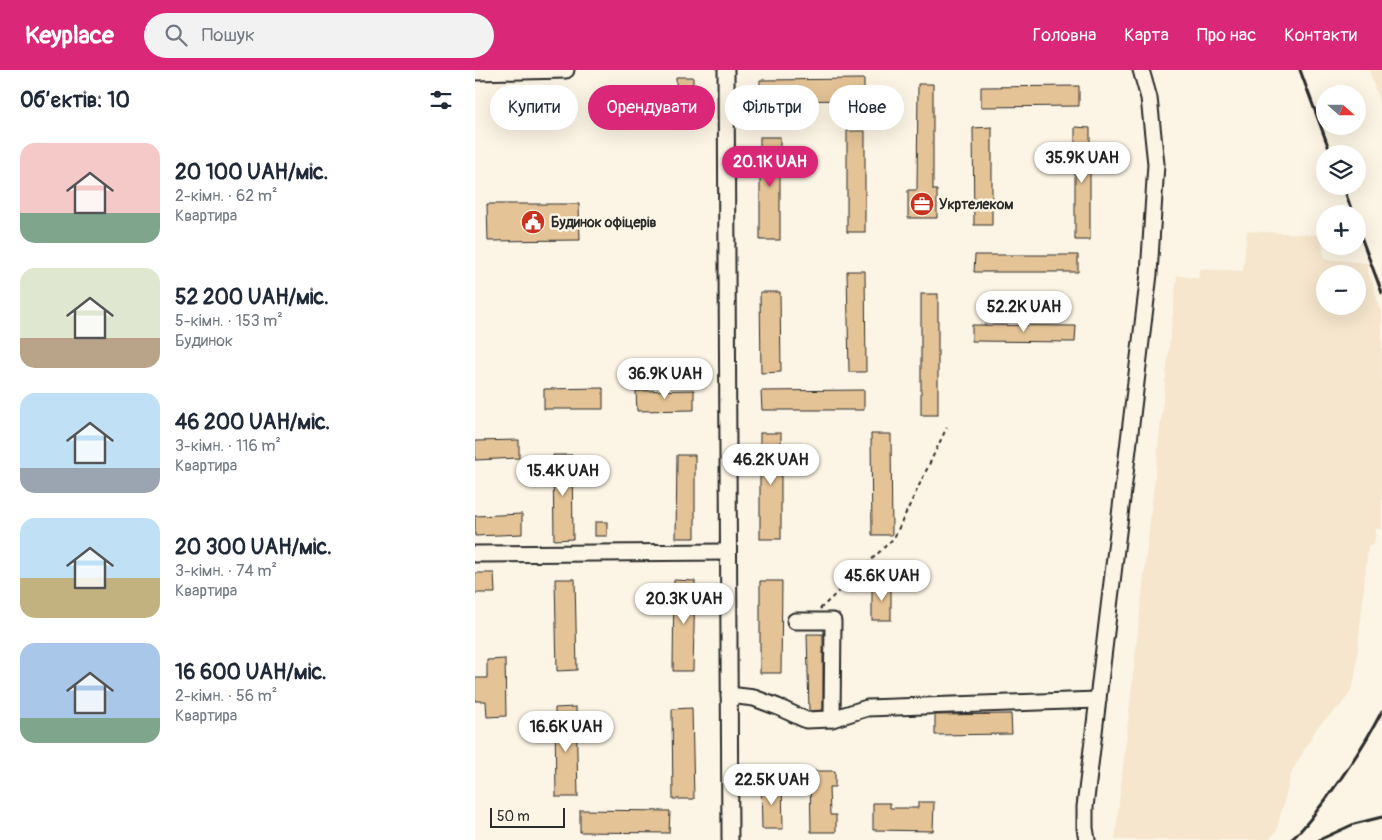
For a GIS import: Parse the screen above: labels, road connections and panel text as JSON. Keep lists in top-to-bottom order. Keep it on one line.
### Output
{"places":{"office":["Укртелеком"],"public building":["Будинок офіцерів"]},"scale_bar":"50 m","north":"right","page":{"header":"Keyplace","search":"Пошук","nav":["Головна","Карта","Про нас","Контакти"],"heading":"Об’єктів: 10","map_buttons":["+","−"],"chip":["Купити","Орендувати","Фільтри","Нове"],"list":[{"name":"20 100 UAH/міс.","note":"2-кімн. · 62 m² · Квартира"},{"name":"52 200 UAH/міс.","note":"5-кімн. · 153 m² · Будинок"},{"name":"46 200 UAH/міс.","note":"3-кімн. · 116 m² · Квартира"},{"name":"20 300 UAH/міс.","note":"3-кімн. · 74 m² · Квартира"},{"name":"16 600 UAH/міс.","note":"2-кімн. · 56 m² · Квартира"}],"price":["35.9K UAH","20.1K UAH","52.2K UAH","36.9K UAH","46.2K UAH","15.4K UAH","45.6K UAH","20.3K UAH","16.6K UAH","22.5K UAH"],"scale":"50 m"}}
